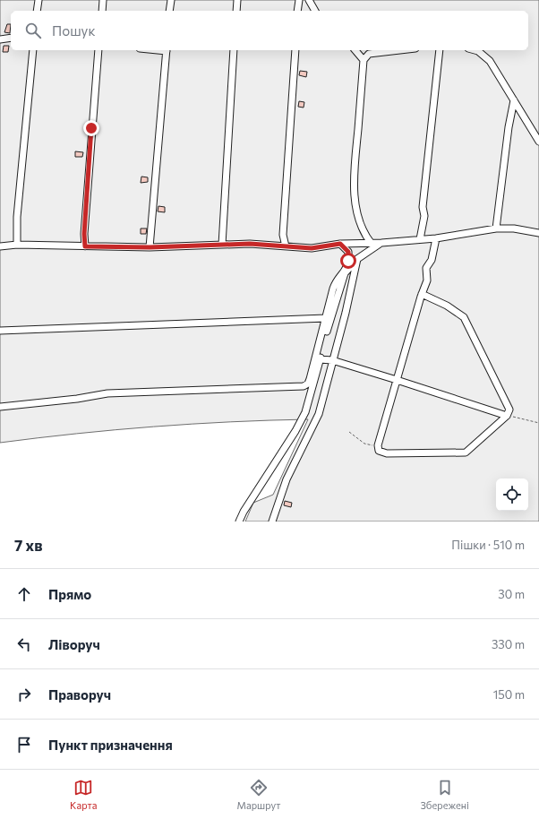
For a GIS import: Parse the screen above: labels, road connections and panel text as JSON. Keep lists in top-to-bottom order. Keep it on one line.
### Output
{"page":{"search":"Пошук","heading":["7 хв","Пішки · 510 m"],"list":[["Прямо","30 m"],["Ліворуч","330 m"],["Праворуч","150 m"],"Пункт призначення"],"nav":["Карта","Маршрут","Збережені"]}}
